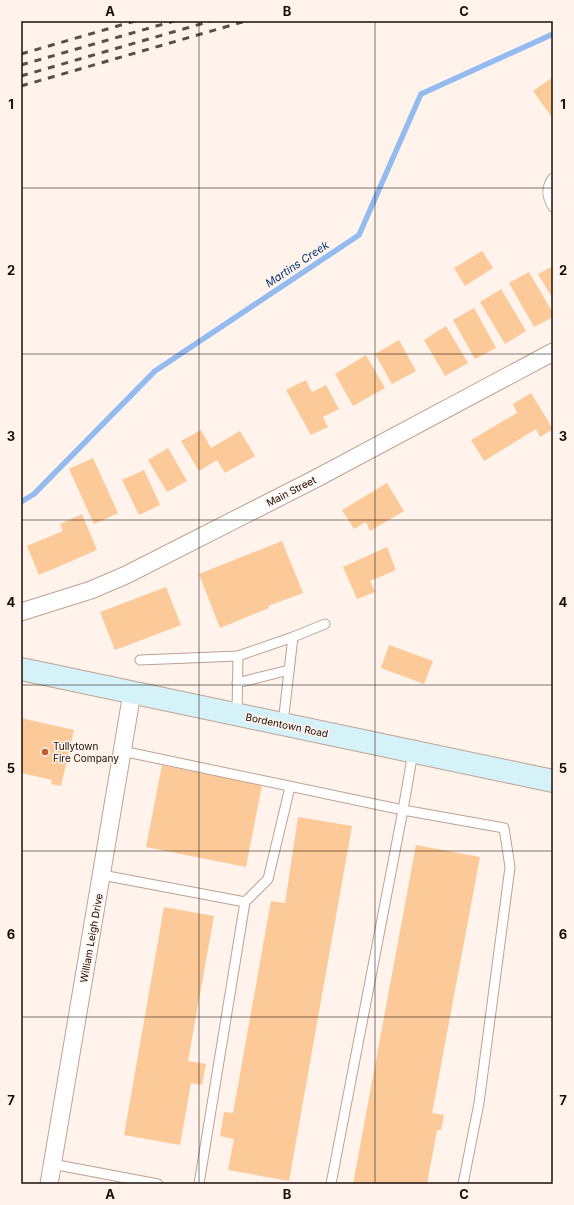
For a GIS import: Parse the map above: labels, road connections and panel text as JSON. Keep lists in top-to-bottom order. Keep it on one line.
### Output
{"streets":{"street":["Main Street","Bordentown Road","William Leigh Drive"]},"crossings":[["Bordentown Road","William Leigh Drive"]],"water":["Martins Creek"],"places":["Tullytown Fire Company"],"grid":{"columns":["A","B","C"],"rows":["1","2","3","4","5","6","7"]}}
